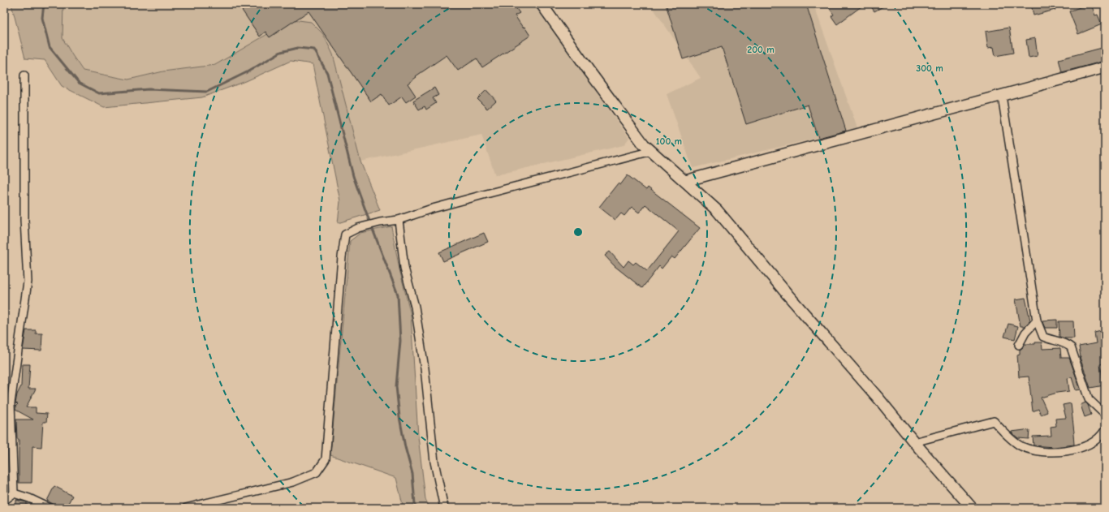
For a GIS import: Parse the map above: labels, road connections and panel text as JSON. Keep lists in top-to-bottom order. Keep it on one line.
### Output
{"rings":["200 m","300 m","100 m"]}
